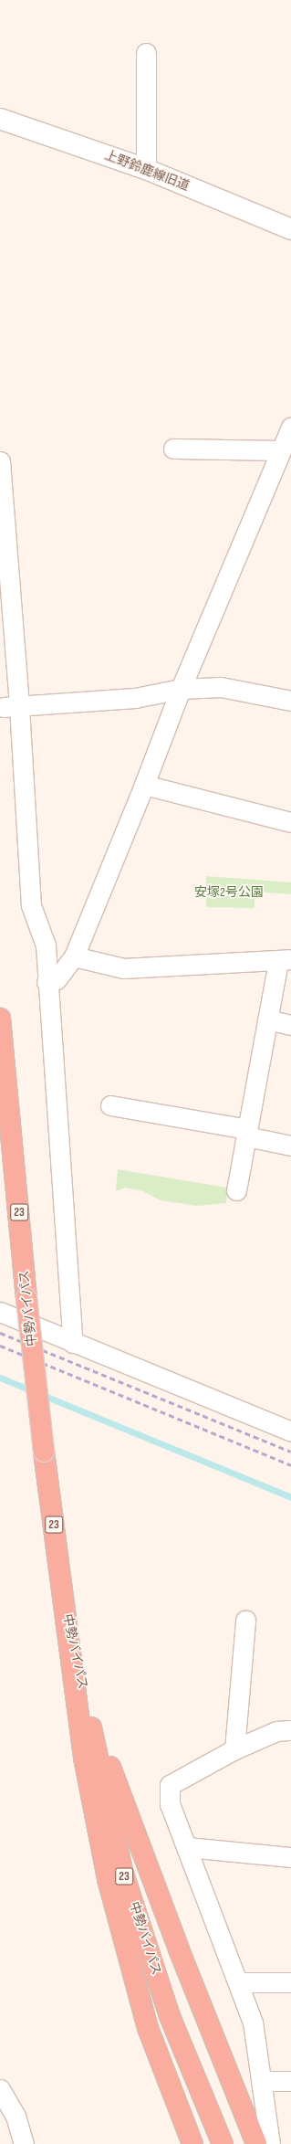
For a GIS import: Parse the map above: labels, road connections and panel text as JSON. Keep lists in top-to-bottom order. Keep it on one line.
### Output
{"streets":{"highway":["23","中勢バイパス"],"street":["上野鈴鹿線旧道"]},"parks":["安塚2号公園"]}
